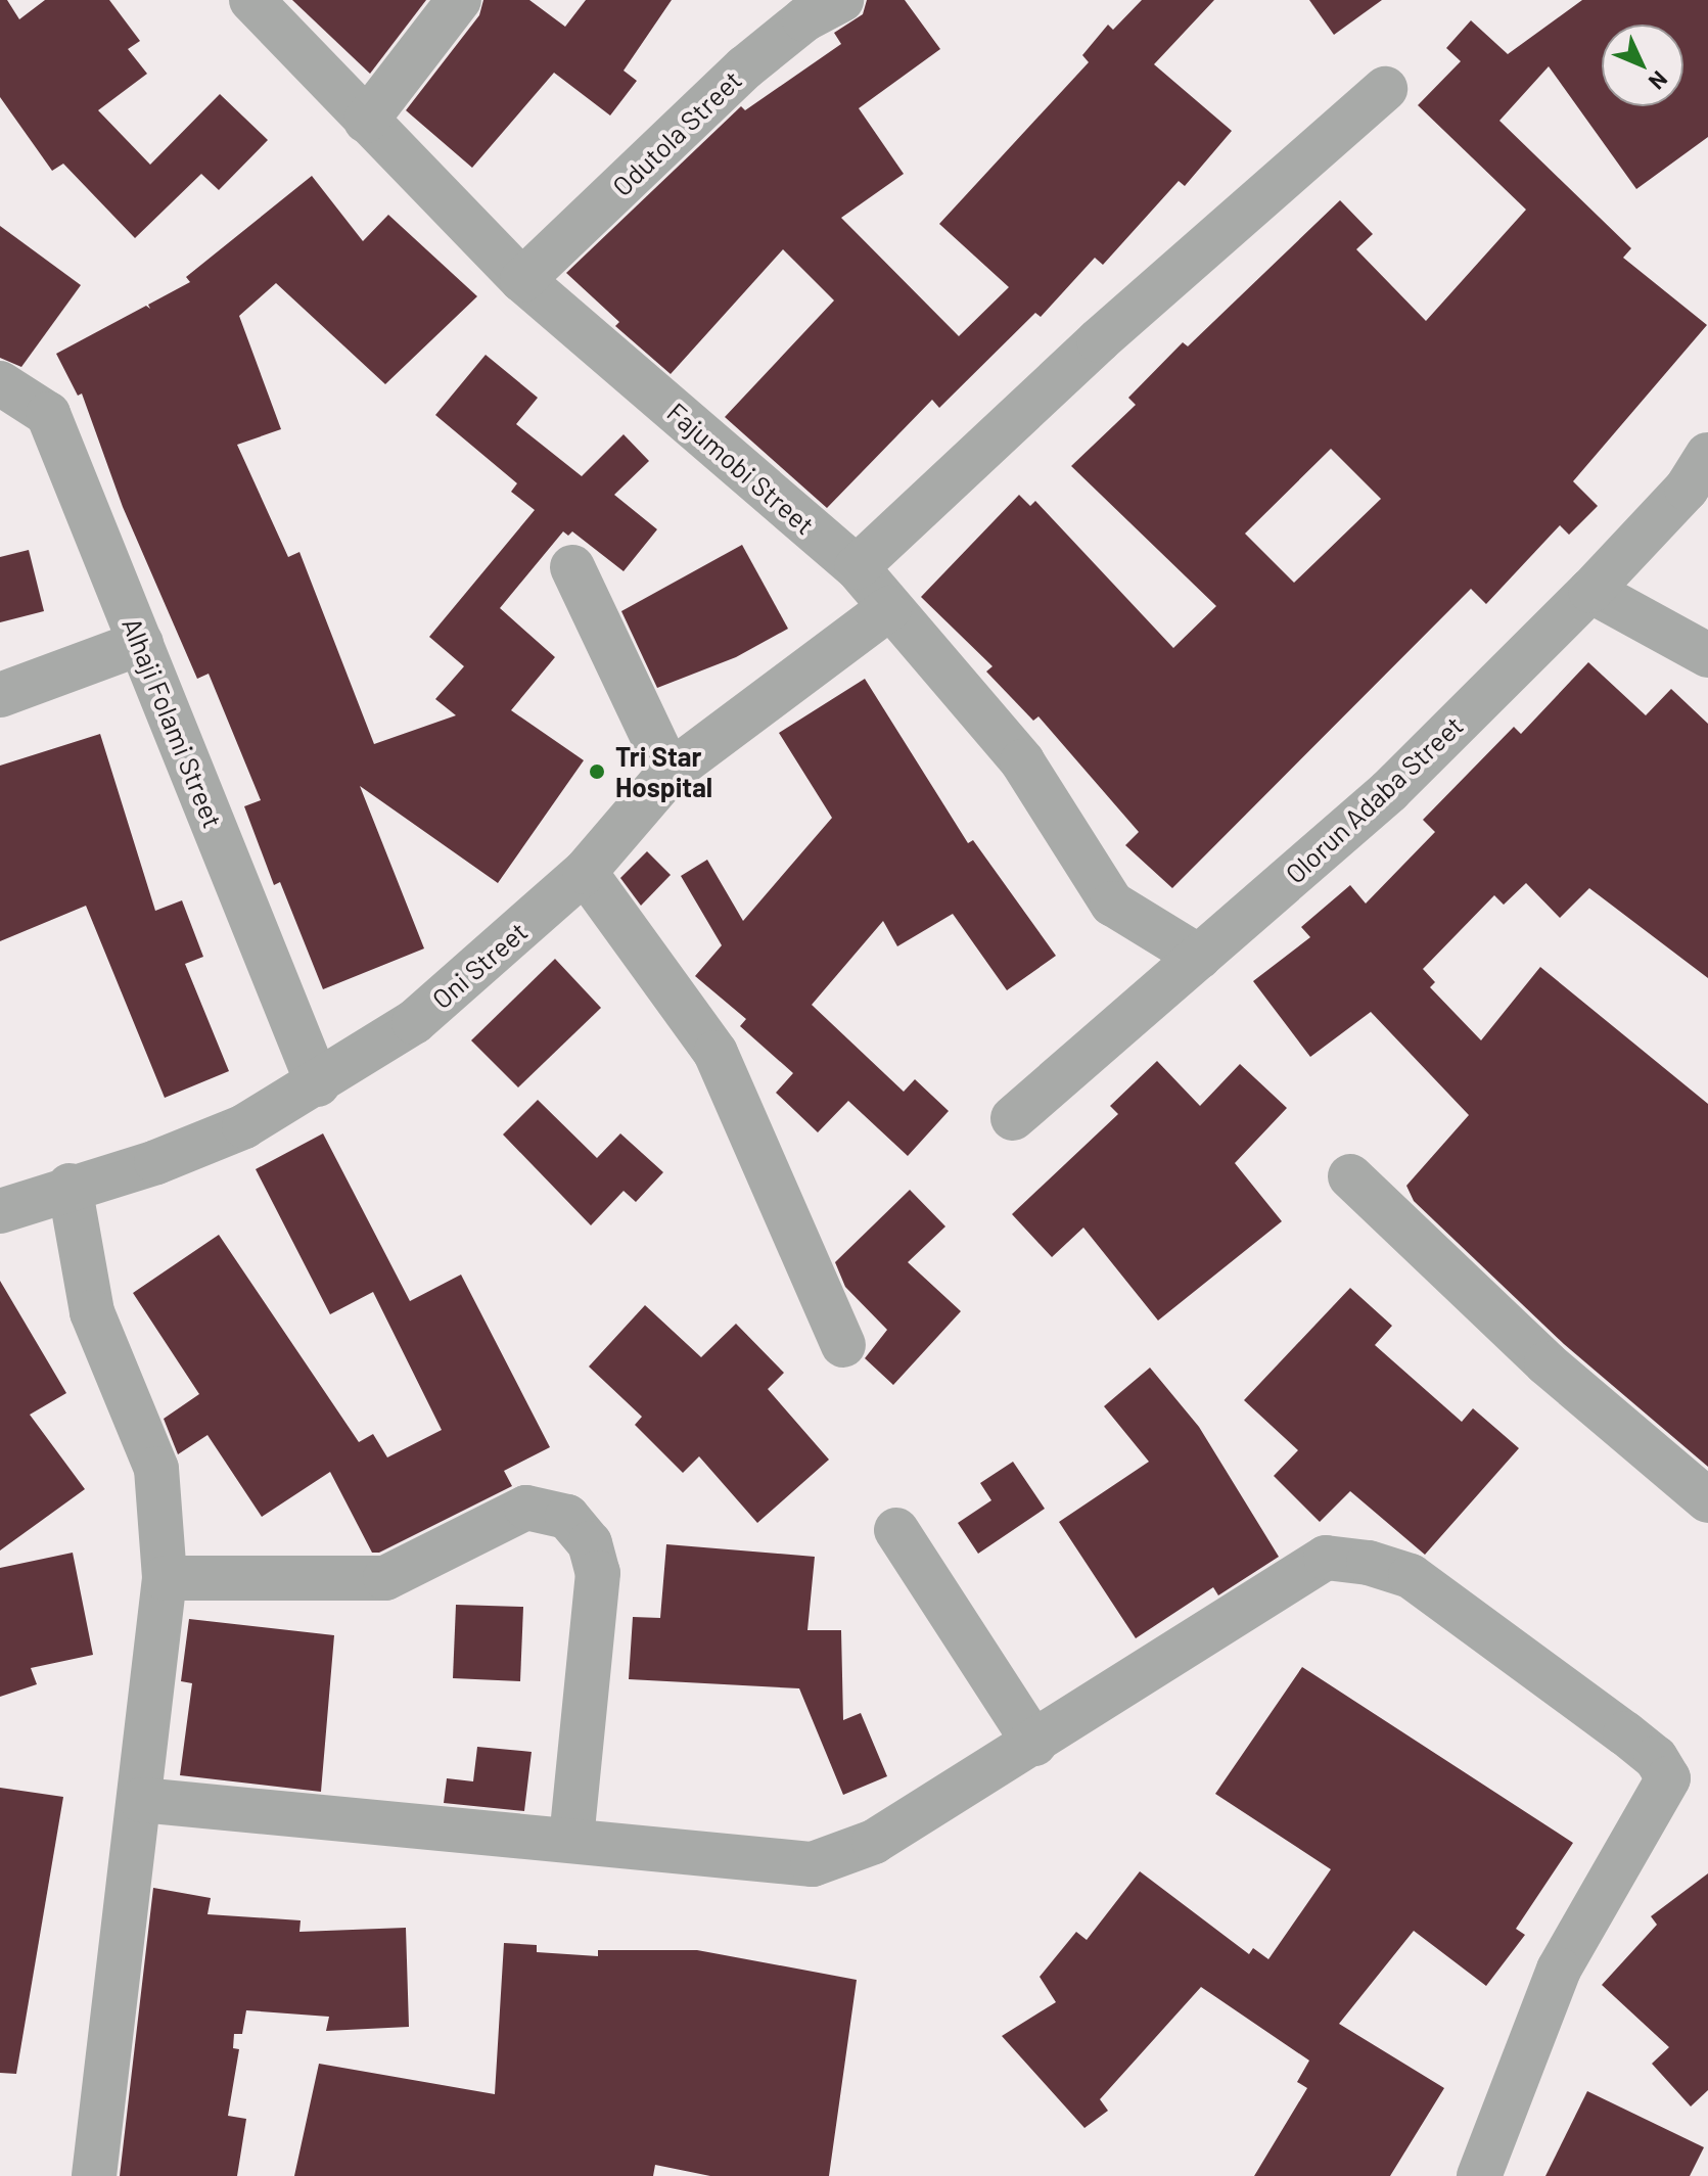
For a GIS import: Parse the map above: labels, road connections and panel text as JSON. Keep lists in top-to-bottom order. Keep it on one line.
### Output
{"streets":{"street":["Odutola Street","Fajumobi Street","Alhaji Folami Street","Olorun Adaba Street","Oni Street"]},"crossings":[["Odutola Street","Fajumobi Street"],["Fajumobi Street","Olorun Adaba Street"],["Fajumobi Street","Oni Street"],["Alhaji Folami Street","Oni Street"]],"places":["Tri Star Hospital"],"north":"bottom right"}
